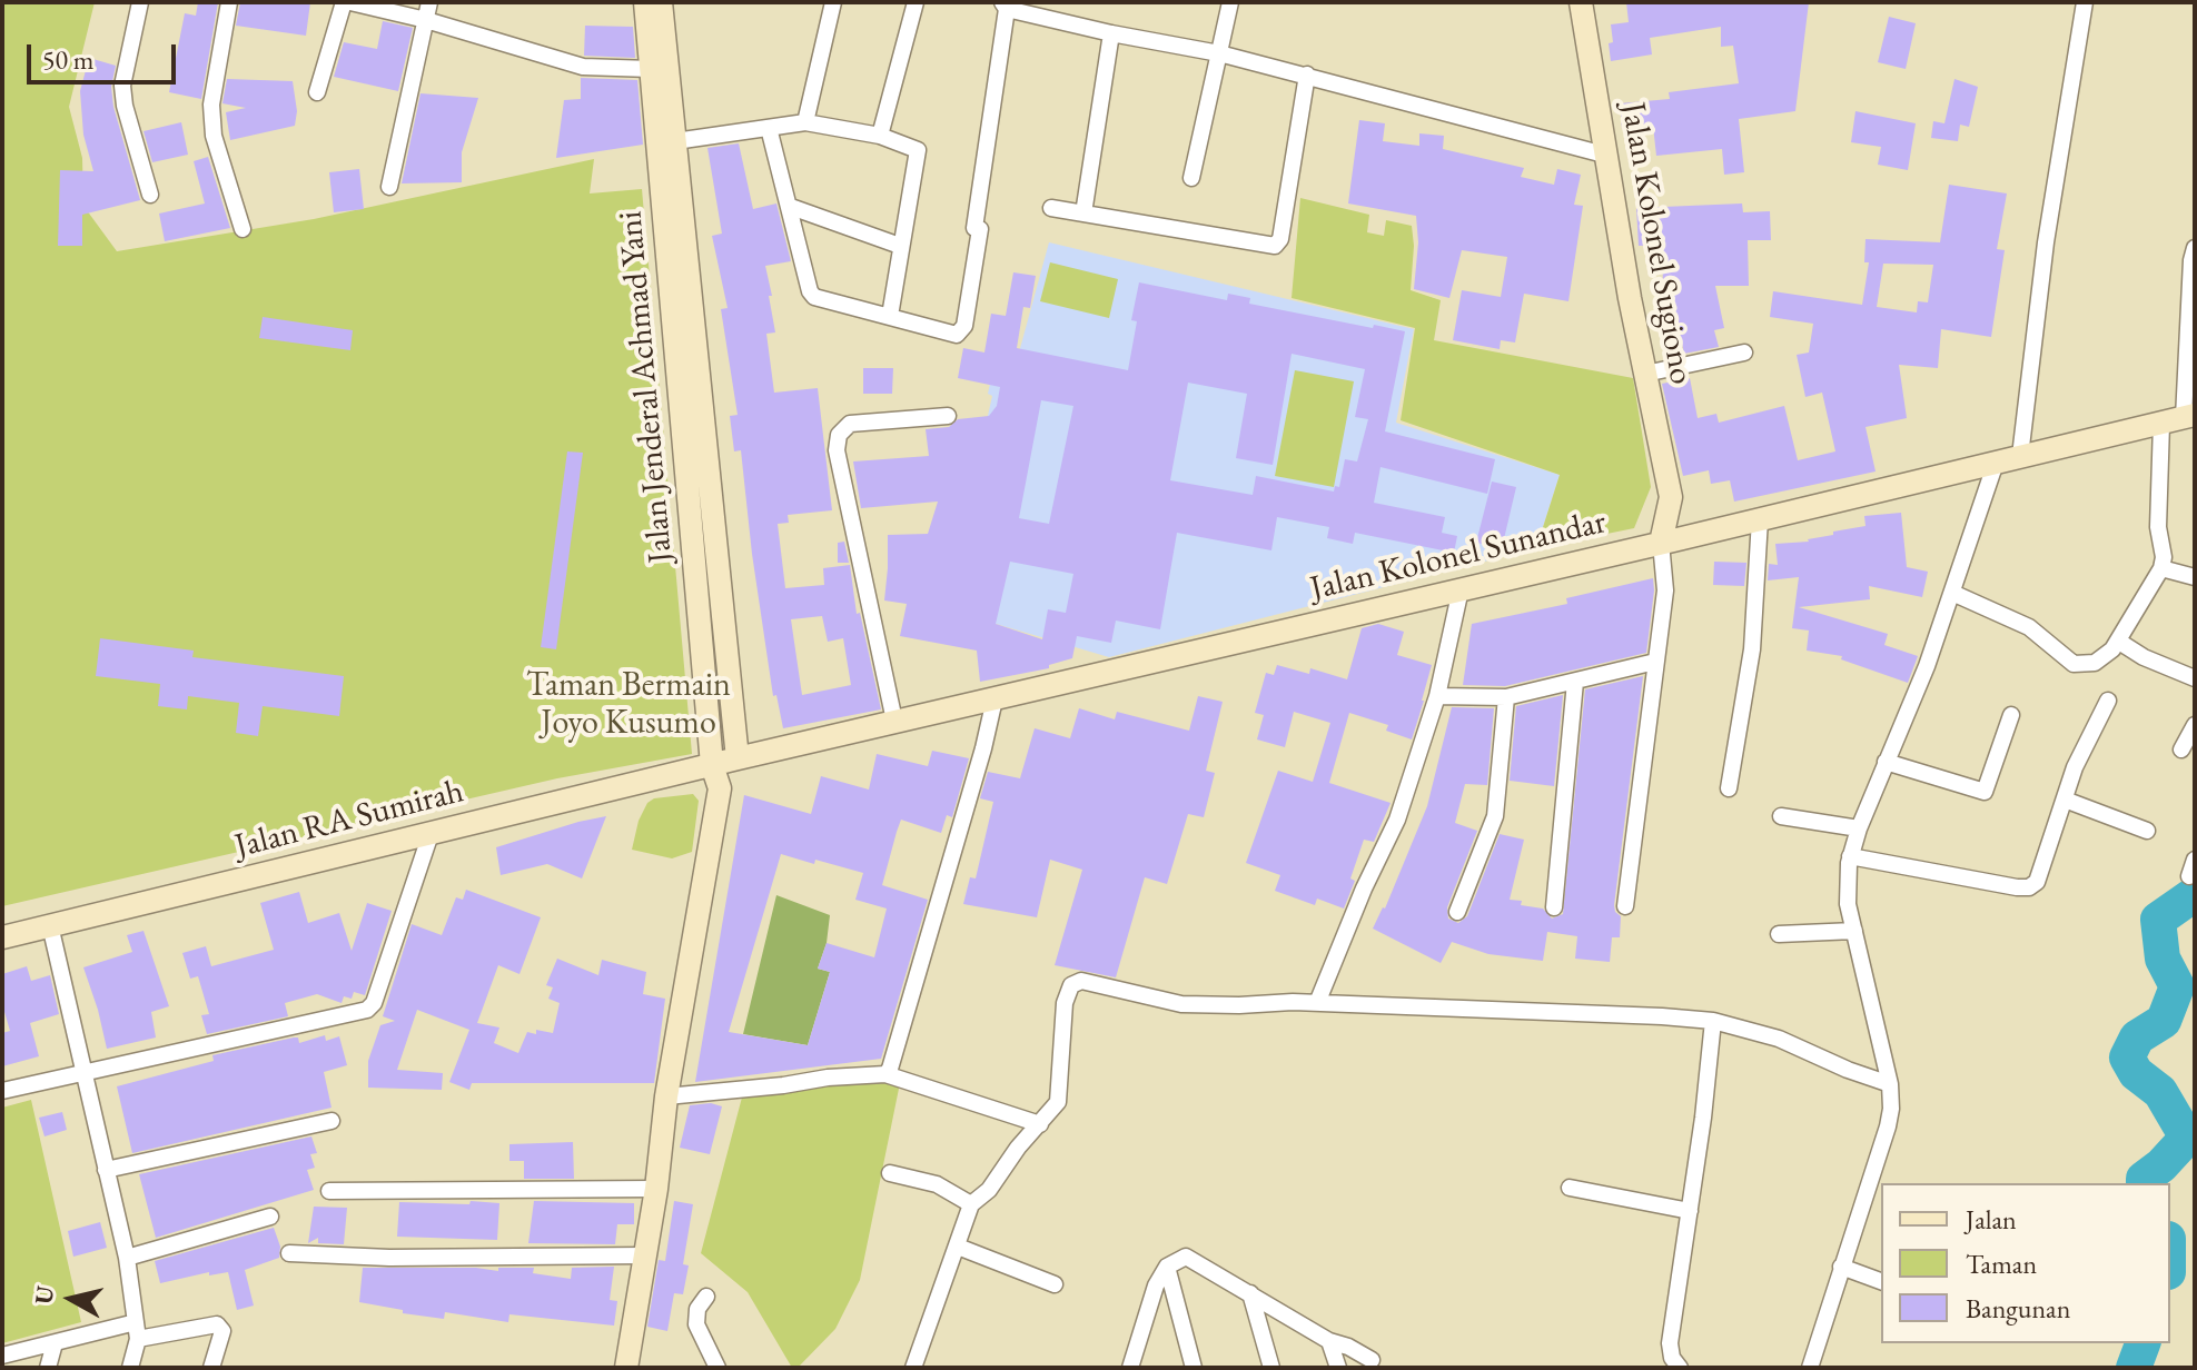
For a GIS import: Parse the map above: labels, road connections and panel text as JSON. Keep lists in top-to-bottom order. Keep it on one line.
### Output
{"streets":{"main road":["Jalan Kolonel Sugiono","Jalan Jenderal Achmad Yani","Jalan Kolonel Sunandar","Jalan RA Sumirah"]},"crossings":[["Jalan Kolonel Sugiono","Jalan Kolonel Sunandar"],["Jalan Jenderal Achmad Yani","Jalan Kolonel Sunandar"],["Jalan Jenderal Achmad Yani","Jalan RA Sumirah"],["Jalan Kolonel Sunandar","Jalan RA Sumirah"]],"parks":["Taman Bermain Joyo Kusumo"],"legend":["Jalan","Taman","Bangunan"],"scale_bar":"50 m","north":"left"}
